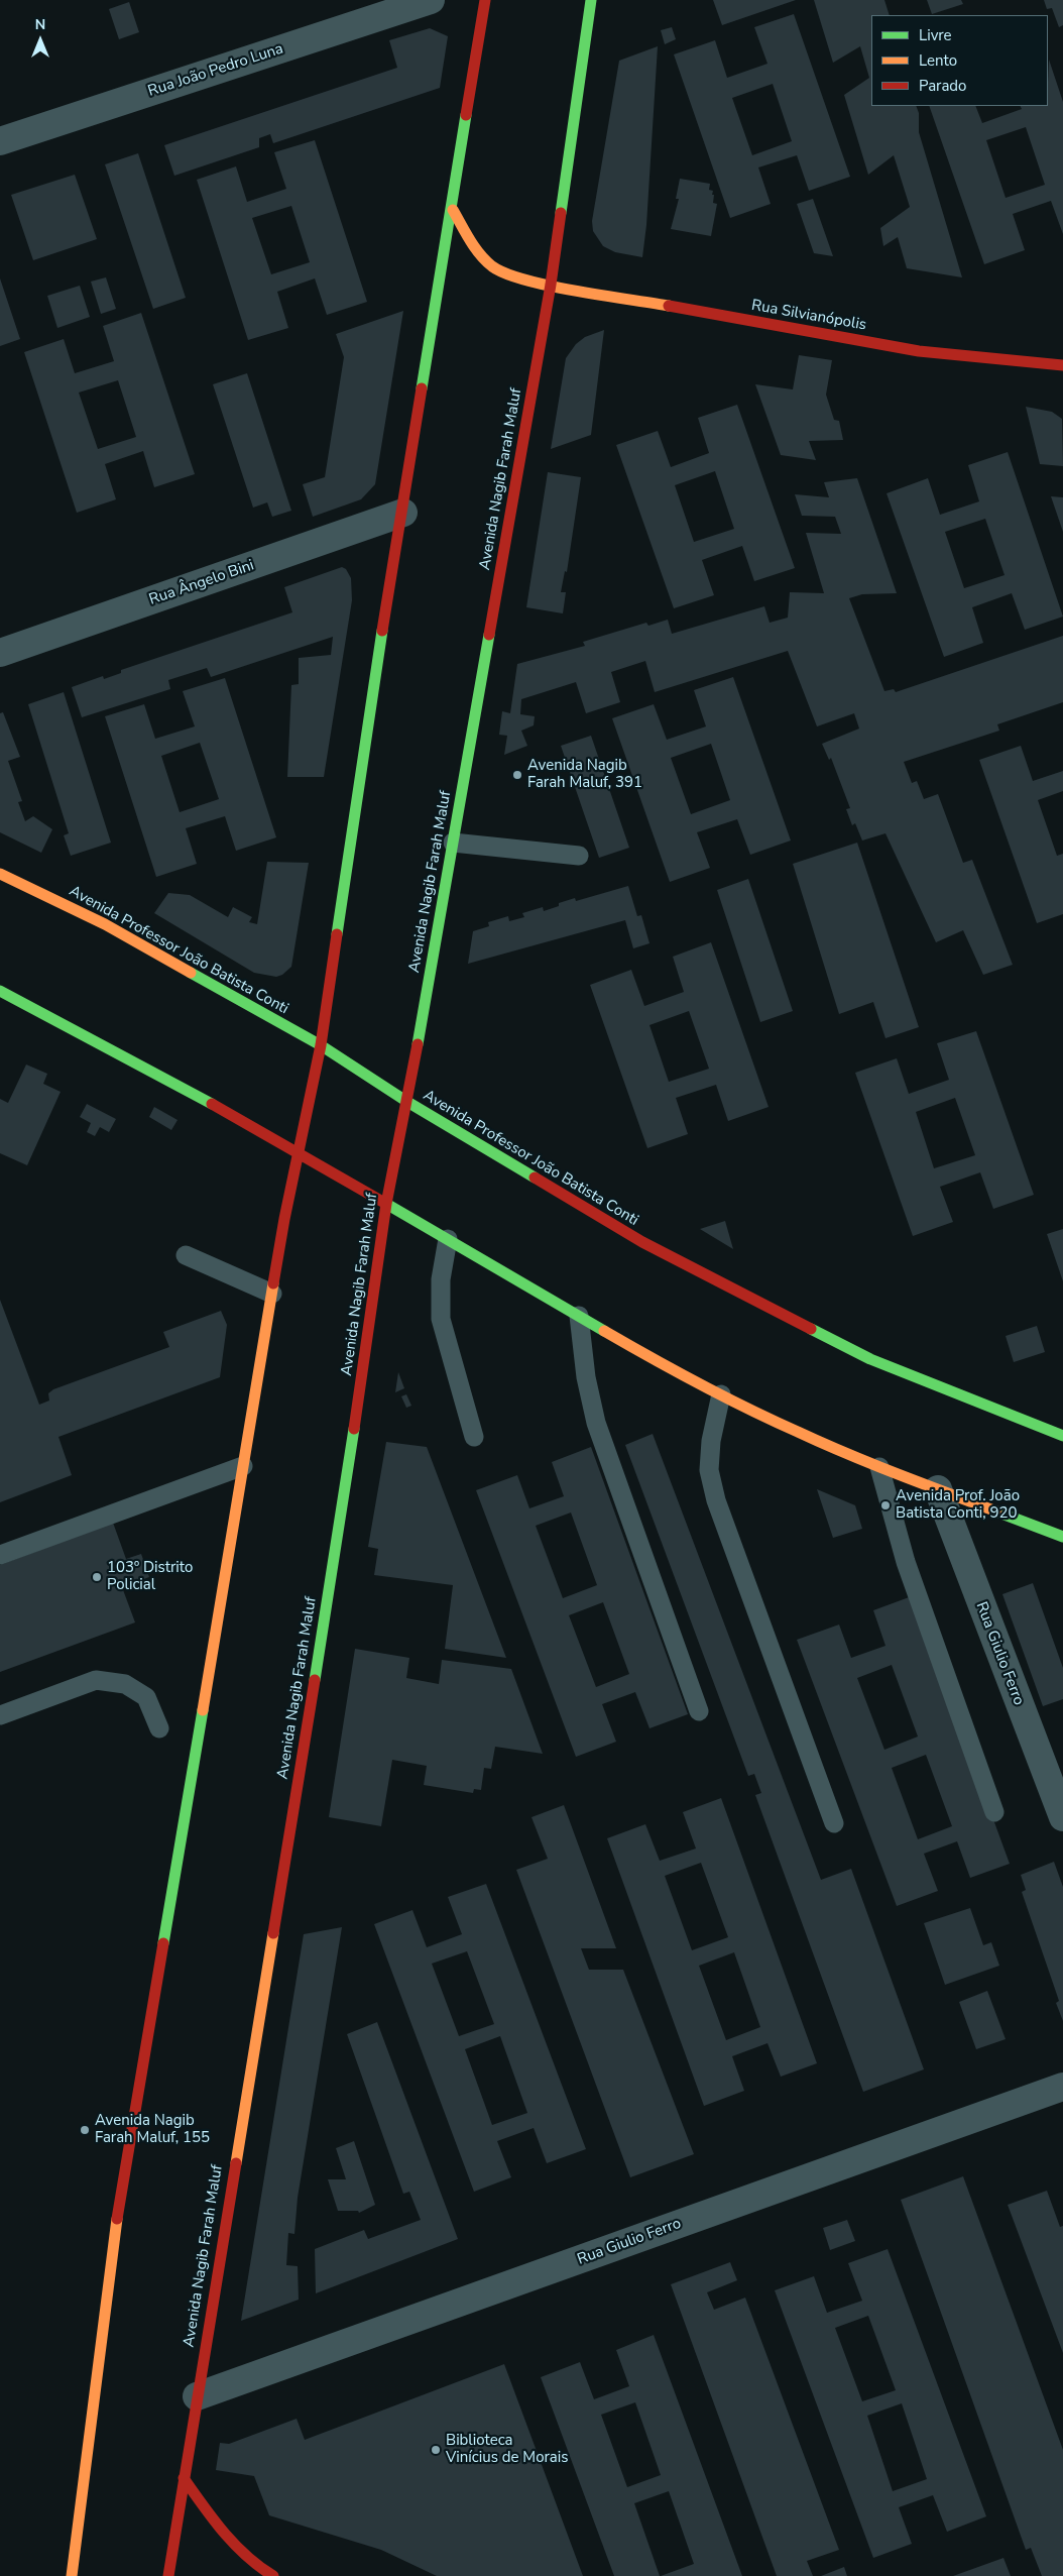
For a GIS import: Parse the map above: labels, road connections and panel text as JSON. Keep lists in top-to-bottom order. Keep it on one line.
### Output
{"streets":{"main road":["Rua Silvianópolis","Avenida Nagib Farah Maluf","Avenida Professor João Batista Conti"],"street":["Rua João Pedro Luna","Rua Ângelo Bini","Rua Giulio Ferro"]},"crossings":[["Rua Silvianópolis","Avenida Nagib Farah Maluf"],["Avenida Nagib Farah Maluf","Avenida Professor João Batista Conti"],["Avenida Nagib Farah Maluf","Rua Giulio Ferro"]],"places":["Avenida Nagib Farah Maluf, 391","Avenida Prof. João Batista Conti, 920","103º Distrito Policial","Avenida Nagib Farah Maluf, 155","Biblioteca Vinícius de Morais"],"legend":["Livre","Lento","Parado"],"north":"top"}
